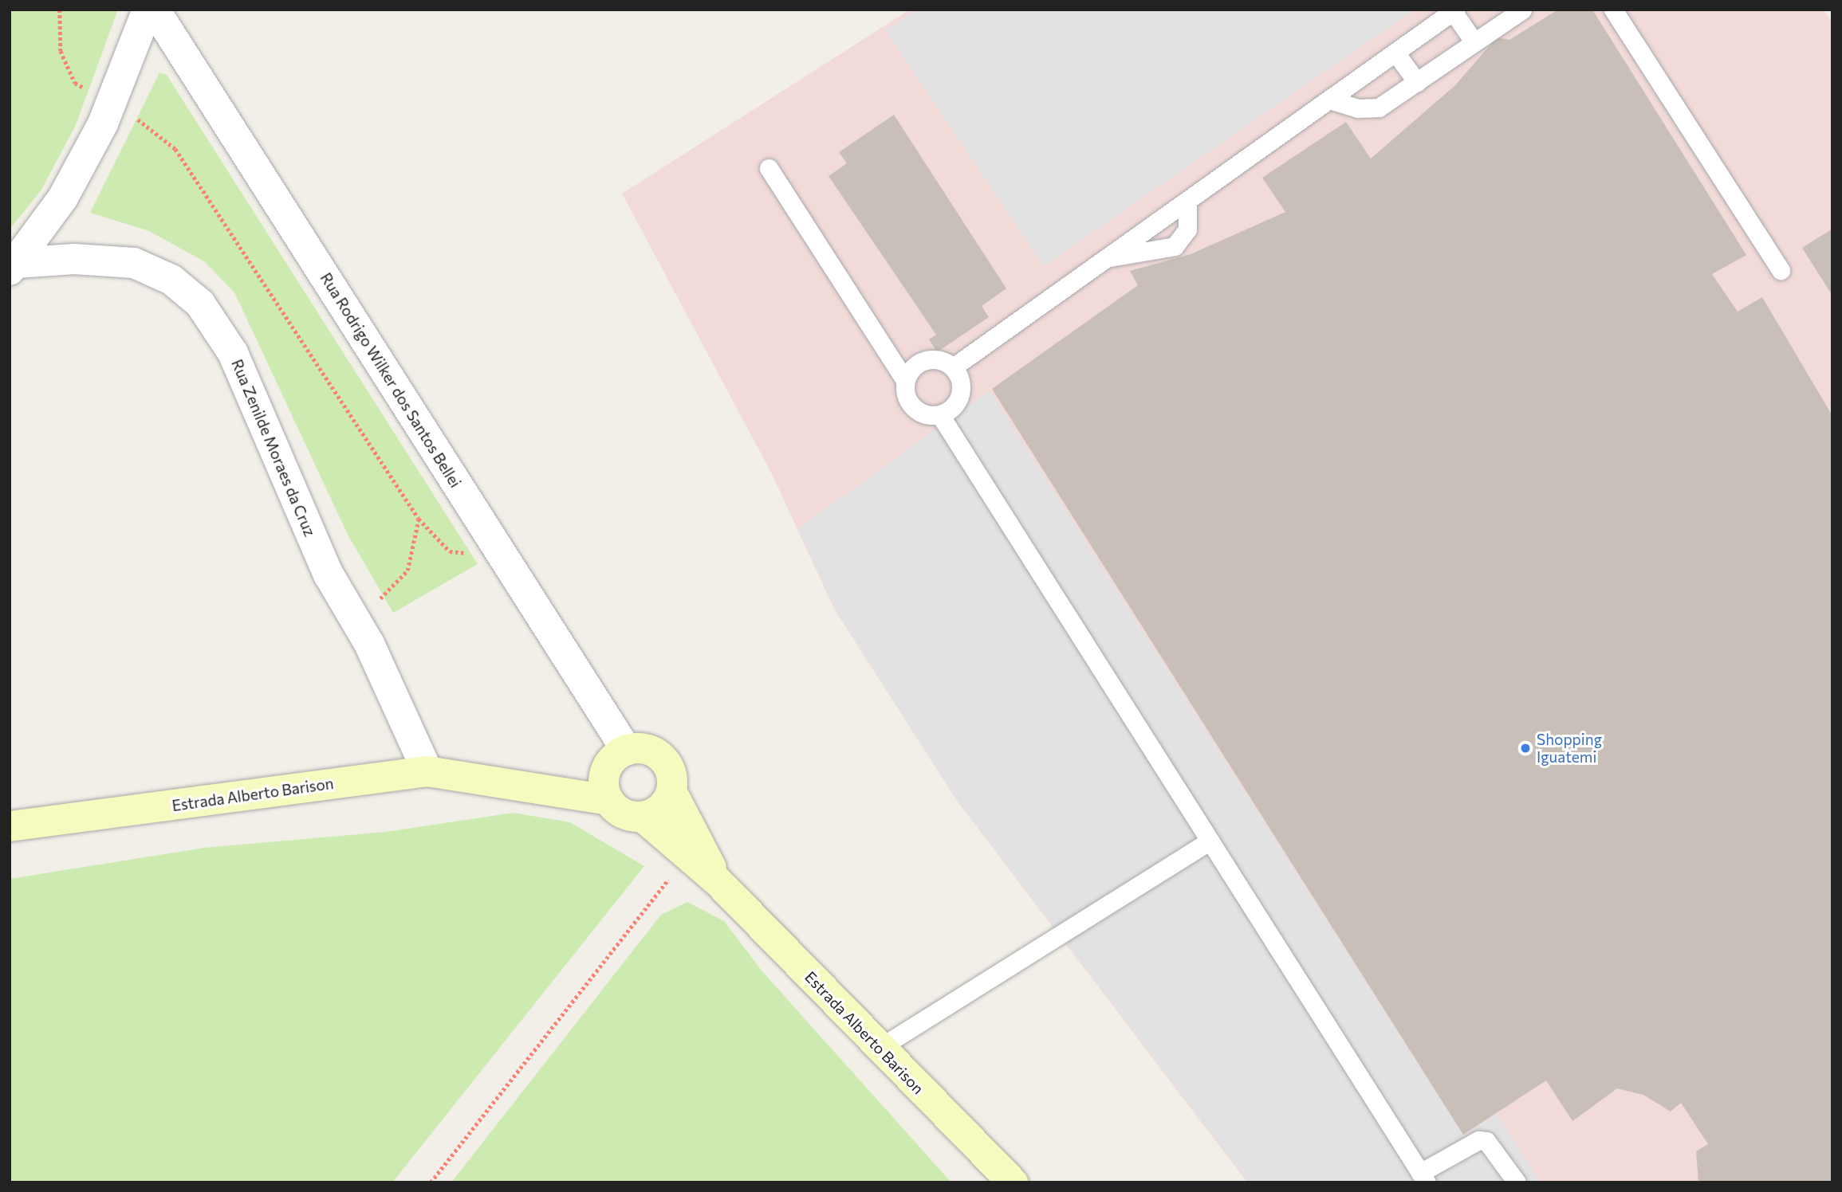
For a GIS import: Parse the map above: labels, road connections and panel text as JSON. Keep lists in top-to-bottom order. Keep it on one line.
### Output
{"streets":{"street":["Rua Rodrigo Wilker dos Santos Bellei","Rua Zenilde Moraes da Cruz","Estrada Alberto Barison"]},"crossings":[["Rua Rodrigo Wilker dos Santos Bellei","Estrada Alberto Barison"],["Rua Zenilde Moraes da Cruz","Estrada Alberto Barison"]],"places":["Shopping Iguatemi"]}
